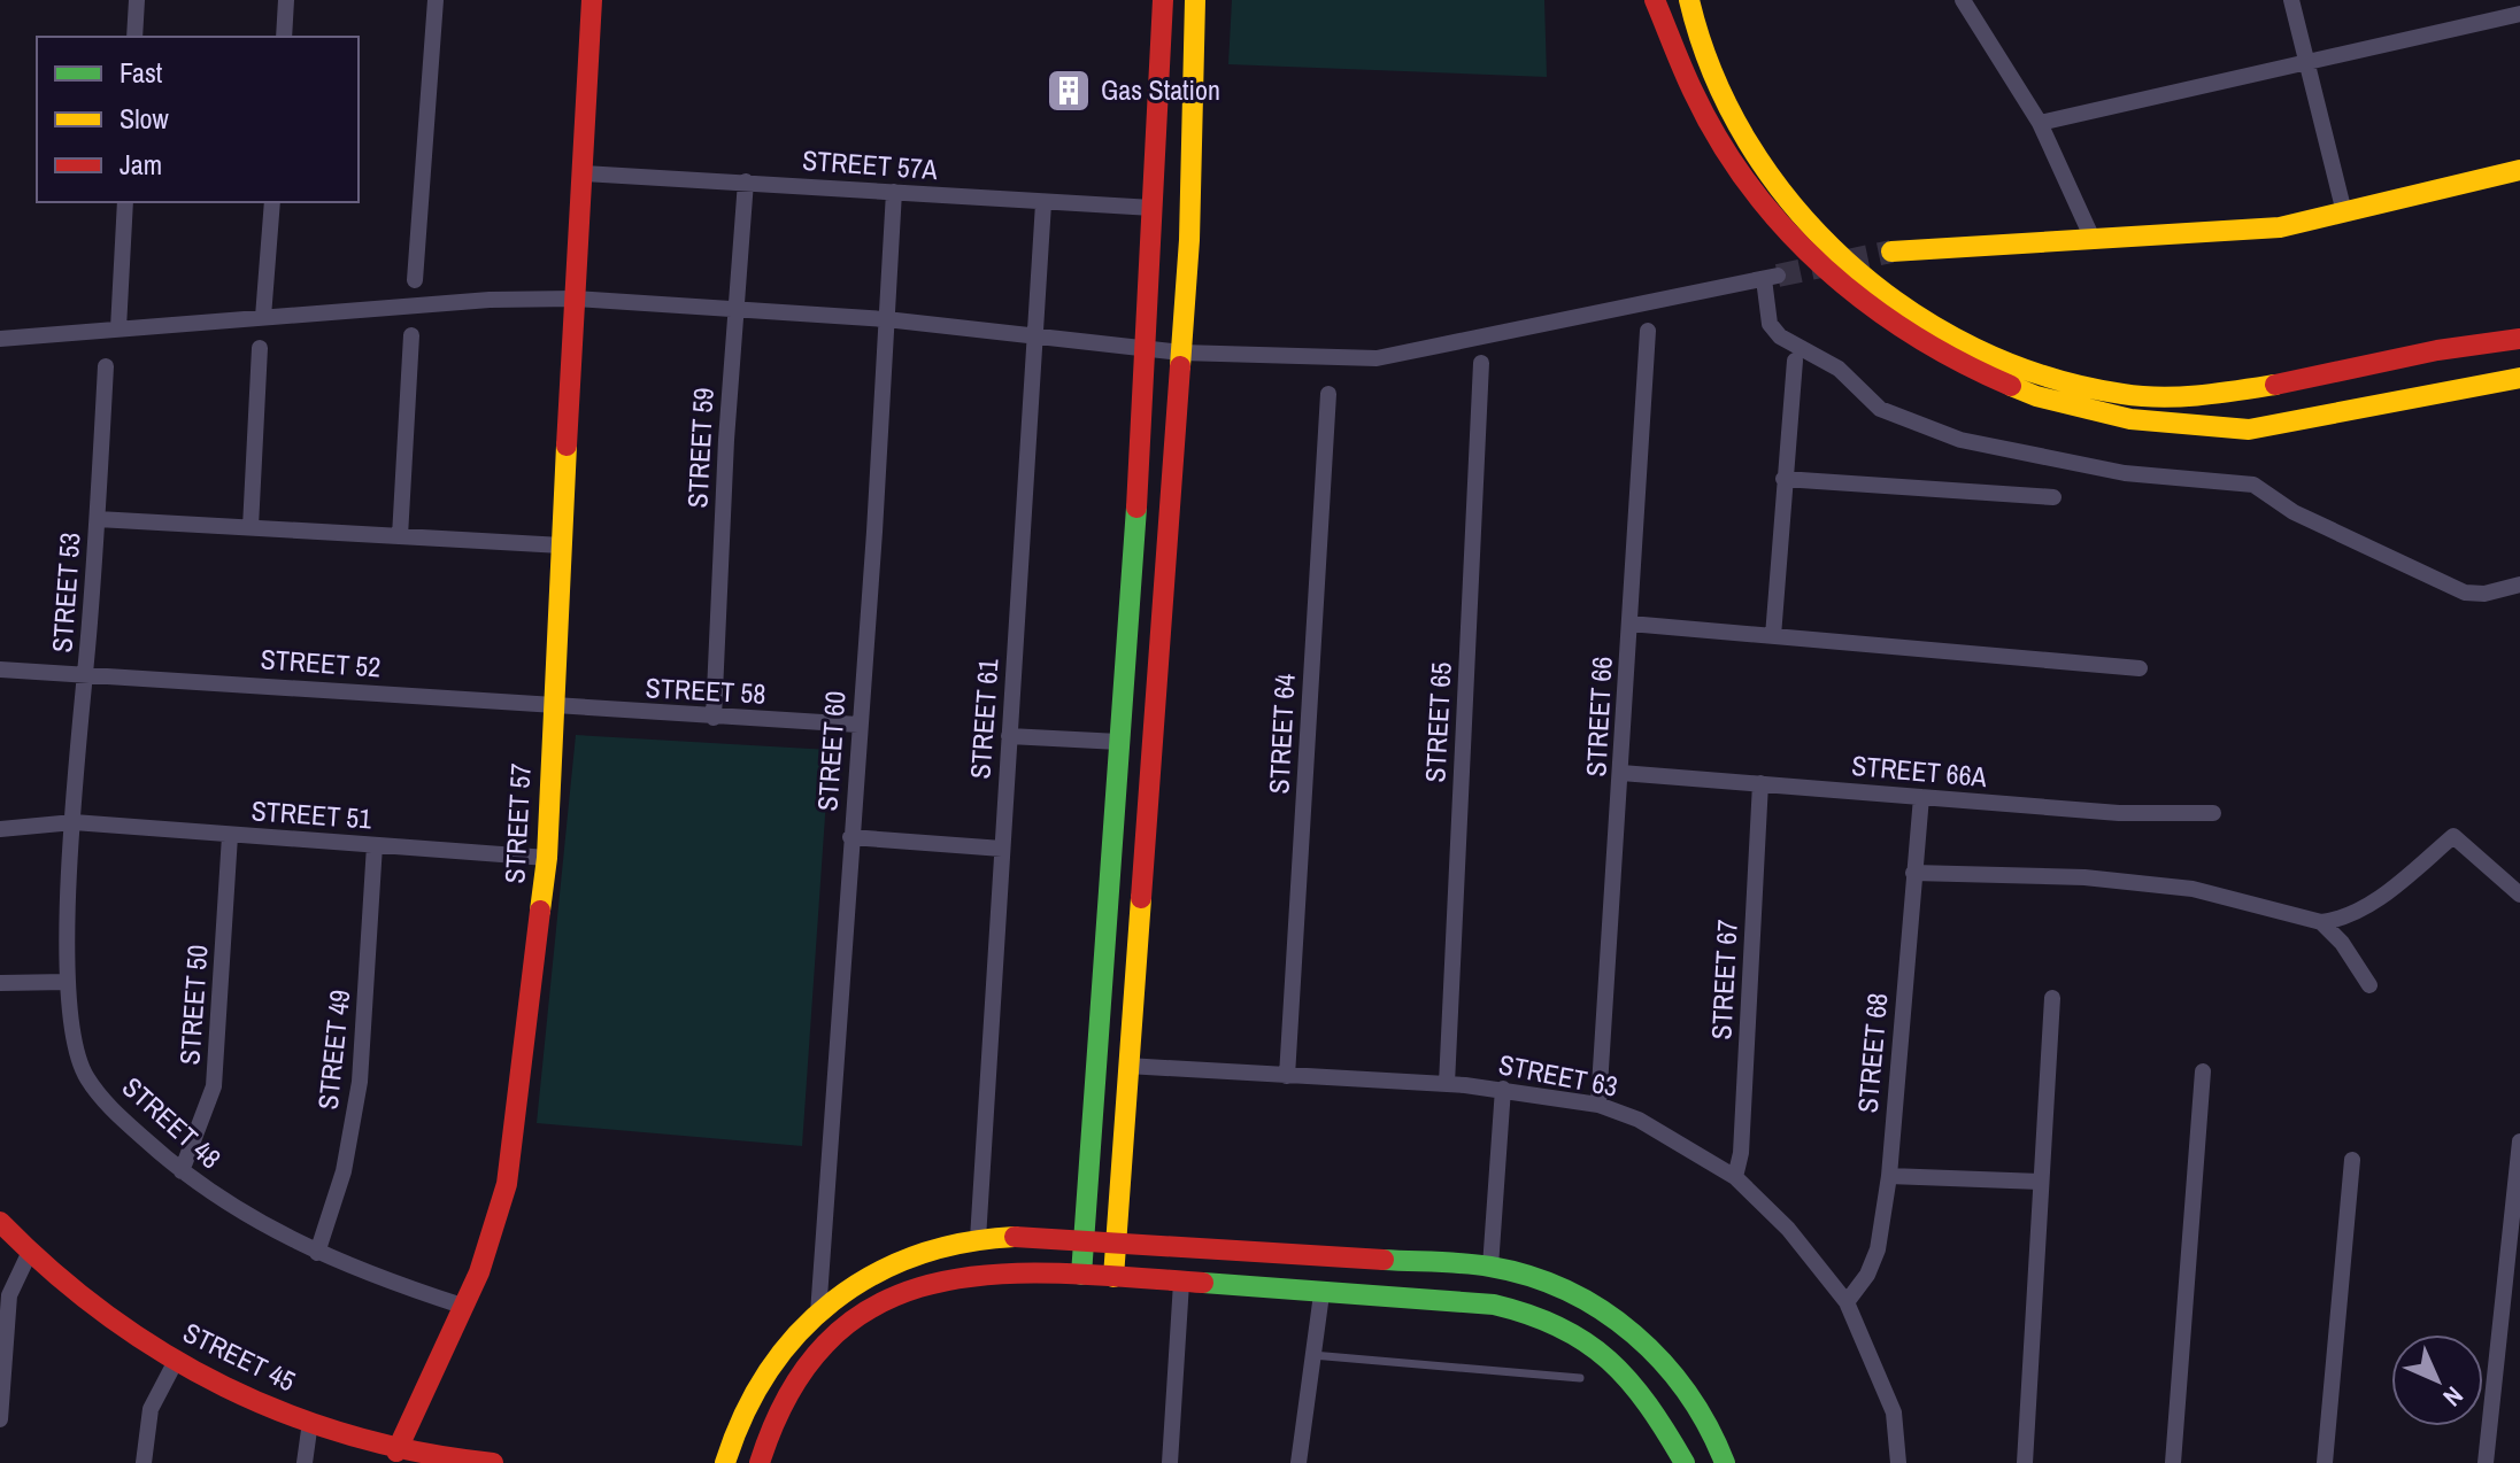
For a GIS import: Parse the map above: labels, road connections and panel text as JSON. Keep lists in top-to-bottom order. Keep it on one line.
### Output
{"streets":{"main road":["STREET 57","STREET 45"],"street":["STREET 57A","STREET 59","STREET 53","STREET 52","STREET 58","STREET 66","STREET 61","STREET 65","STREET 64","STREET 60","STREET 66A","STREET 51","STREET 67","STREET 50","STREET 49","STREET 68","STREET 63","STREET 48"]},"crossings":[["STREET 57A","STREET 59"],["STREET 57A","STREET 61"],["STREET 57A","STREET 60"],["STREET 57A","STREET 57"],["STREET 59","STREET 58"],["STREET 53","STREET 52"],["STREET 53","STREET 51"],["STREET 53","STREET 48"],["STREET 52","STREET 58"],["STREET 52","STREET 57"],["STREET 58","STREET 60"],["STREET 58","STREET 57"],["STREET 66","STREET 66A"],["STREET 66","STREET 63"],["STREET 65","STREET 63"],["STREET 64","STREET 63"],["STREET 66A","STREET 67"],["STREET 66A","STREET 68"],["STREET 51","STREET 57"],["STREET 51","STREET 50"],["STREET 51","STREET 49"],["STREET 51","STREET 48"],["STREET 57","STREET 48"],["STREET 57","STREET 45"],["STREET 67","STREET 63"],["STREET 50","STREET 48"],["STREET 49","STREET 48"],["STREET 68","STREET 63"]],"places":{"building":["Gas Station"]},"legend":["Fast","Slow","Jam"],"north":"bottom right"}
